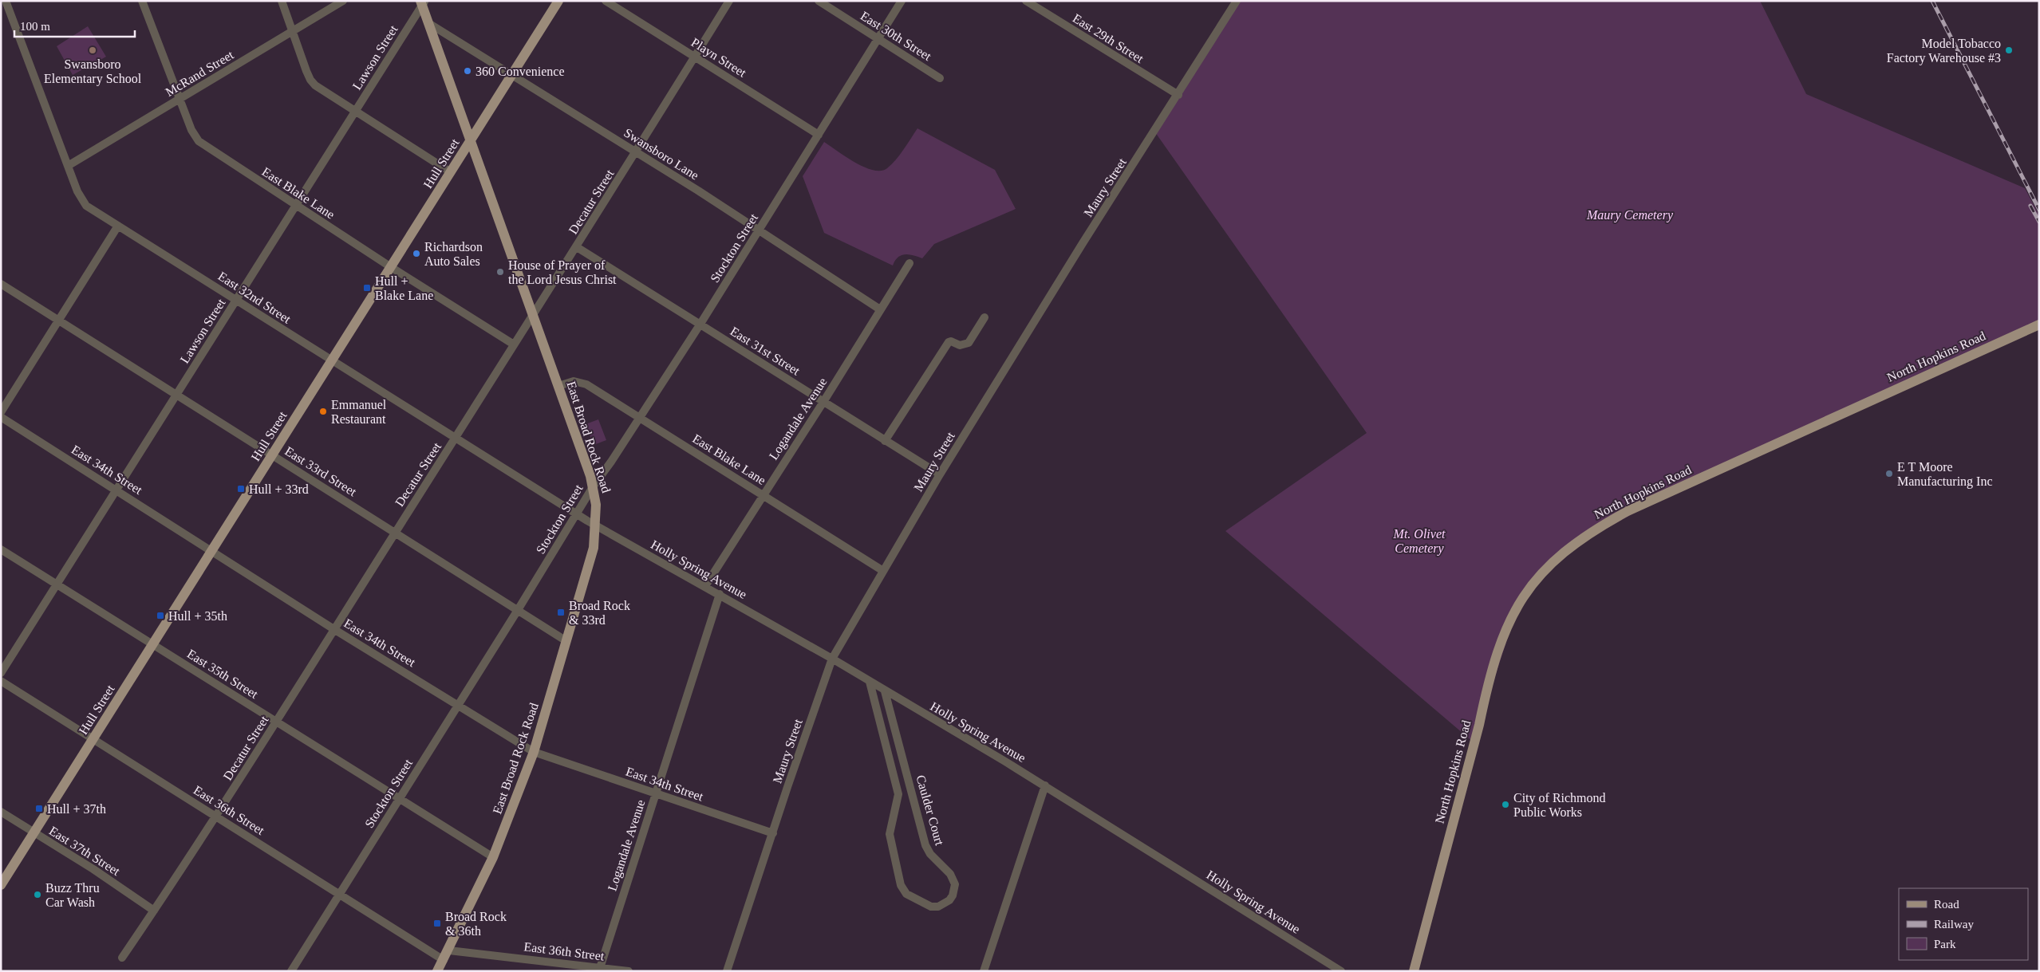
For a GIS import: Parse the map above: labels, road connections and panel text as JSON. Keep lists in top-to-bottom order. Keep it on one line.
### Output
{"streets":{"main road":["Hull Street","North Hopkins Road","East Broad Rock Road"],"street":["East 30th Street","East 29th Street","Lawson Street","Playn Street","McRand Street","Swansboro Lane","Maury Street","East Blake Lane","Decatur Street","Stockton Street","East 32nd Street","East 31st Street","Logandale Avenue","East 34th Street","East 33rd Street","Holly Spring Avenue","East 35th Street","East 36th Street","Caulder Court","East 37th Street"]},"crossings":[["East 30th Street","Stockton Street"],["East 29th Street","Maury Street"],["Lawson Street","East Blake Lane"],["Lawson Street","East 32nd Street"],["Lawson Street","East Broad Rock Road"],["Lawson Street","East 34th Street"],["Lawson Street","East 33rd Street"],["Lawson Street","East 35th Street"],["Playn Street","Decatur Street"],["Playn Street","Stockton Street"],["McRand Street","East Blake Lane"],["McRand Street","East 32nd Street"],["Swansboro Lane","Hull Street"],["Swansboro Lane","Decatur Street"],["Swansboro Lane","Stockton Street"],["Swansboro Lane","Logandale Avenue"],["Swansboro Lane","East Broad Rock Road"],["Hull Street","East Blake Lane"],["Hull Street","East 32nd Street"],["Hull Street","East Broad Rock Road"],["Hull Street","East 34th Street"],["Hull Street","East 33rd Street"],["Hull Street","East 35th Street"],["Hull Street","East 36th Street"],["Hull Street","East 37th Street"],["Maury Street","East Blake Lane"],["Maury Street","East 31st Street"],["Maury Street","East 34th Street"],["Maury Street","Holly Spring Avenue"],["East Blake Lane","Decatur Street"],["East Blake Lane","Stockton Street"],["East Blake Lane","Logandale Avenue"],["East Blake Lane","East Broad Rock Road"],["Decatur Street","East 32nd Street"],["Decatur Street","East 31st Street"],["Decatur Street","East Broad Rock Road"],["Decatur Street","East 34th Street"],["Decatur Street","East 33rd Street"],["Decatur Street","East 35th Street"],["Decatur Street","East 36th Street"],["Decatur Street","East 37th Street"],["Stockton Street","East 32nd Street"],["Stockton Street","East 31st Street"],["Stockton Street","East Broad Rock Road"],["Stockton Street","East 34th Street"],["Stockton Street","East 33rd Street"],["Stockton Street","East 35th Street"],["Stockton Street","East 36th Street"],["East 32nd Street","East Broad Rock Road"],["East 32nd Street","Holly Spring Avenue"],["East 31st Street","Logandale Avenue"],["Logandale Avenue","East 34th Street"],["Logandale Avenue","Holly Spring Avenue"],["Logandale Avenue","East 36th Street"],["East Broad Rock Road","East 34th Street"],["East Broad Rock Road","East 33rd Street"],["East Broad Rock Road","Holly Spring Avenue"],["East Broad Rock Road","East 35th Street"],["East Broad Rock Road","East 36th Street"],["Holly Spring Avenue","Caulder Court"]],"parks":["Maury Cemetery","Mt. Olivet Cemetery"],"places":{"other":["Swansboro Elementary School","Model Tobacco Factory Warehouse #3","360 Convenience","Richardson Auto Sales","House of Prayer of the Lord Jesus Christ","Emmanuel Restaurant","E T Moore Manufacturing Inc","City of Richmond Public Works","Buzz Thru Car Wash"],"transit":["Hull + Blake Lane","Hull + 33rd","Broad Rock & 33rd","Hull + 35th","Hull + 37th","Broad Rock & 36th"]},"legend":["Road","Railway","Park"],"scale_bar":"100 m"}
